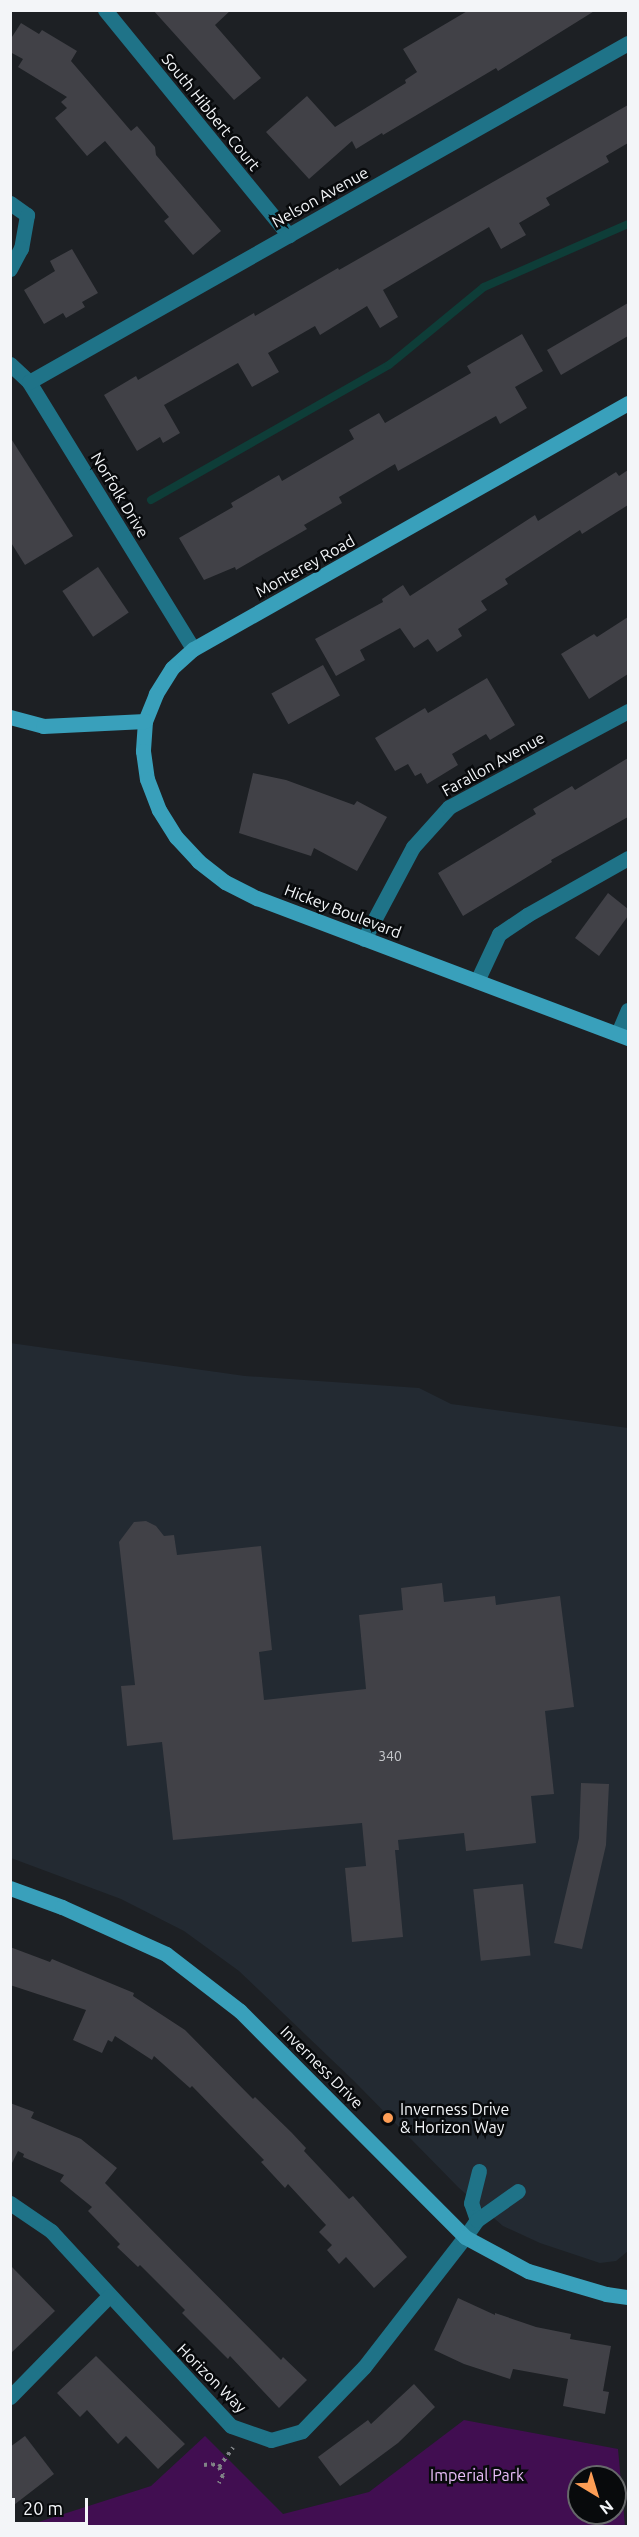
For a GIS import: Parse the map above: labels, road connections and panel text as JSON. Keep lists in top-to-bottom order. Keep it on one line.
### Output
{"streets":{"main road":["Monterey Road","Hickey Boulevard","Inverness Drive"],"street":["South Hibbert Court","Nelson Avenue","Norfolk Drive","Farallon Avenue","Horizon Way"]},"crossings":[["South Hibbert Court","Nelson Avenue"],["Nelson Avenue","Norfolk Drive"],["Norfolk Drive","Monterey Road"],["Monterey Road","Hickey Boulevard"],["Farallon Avenue","Hickey Boulevard"],["Inverness Drive","Horizon Way"]],"parks":["Imperial Park"],"places":["Inverness Drive & Horizon Way"],"house_numbers":["340"],"scale_bar":"20 m","north":"bottom right"}
